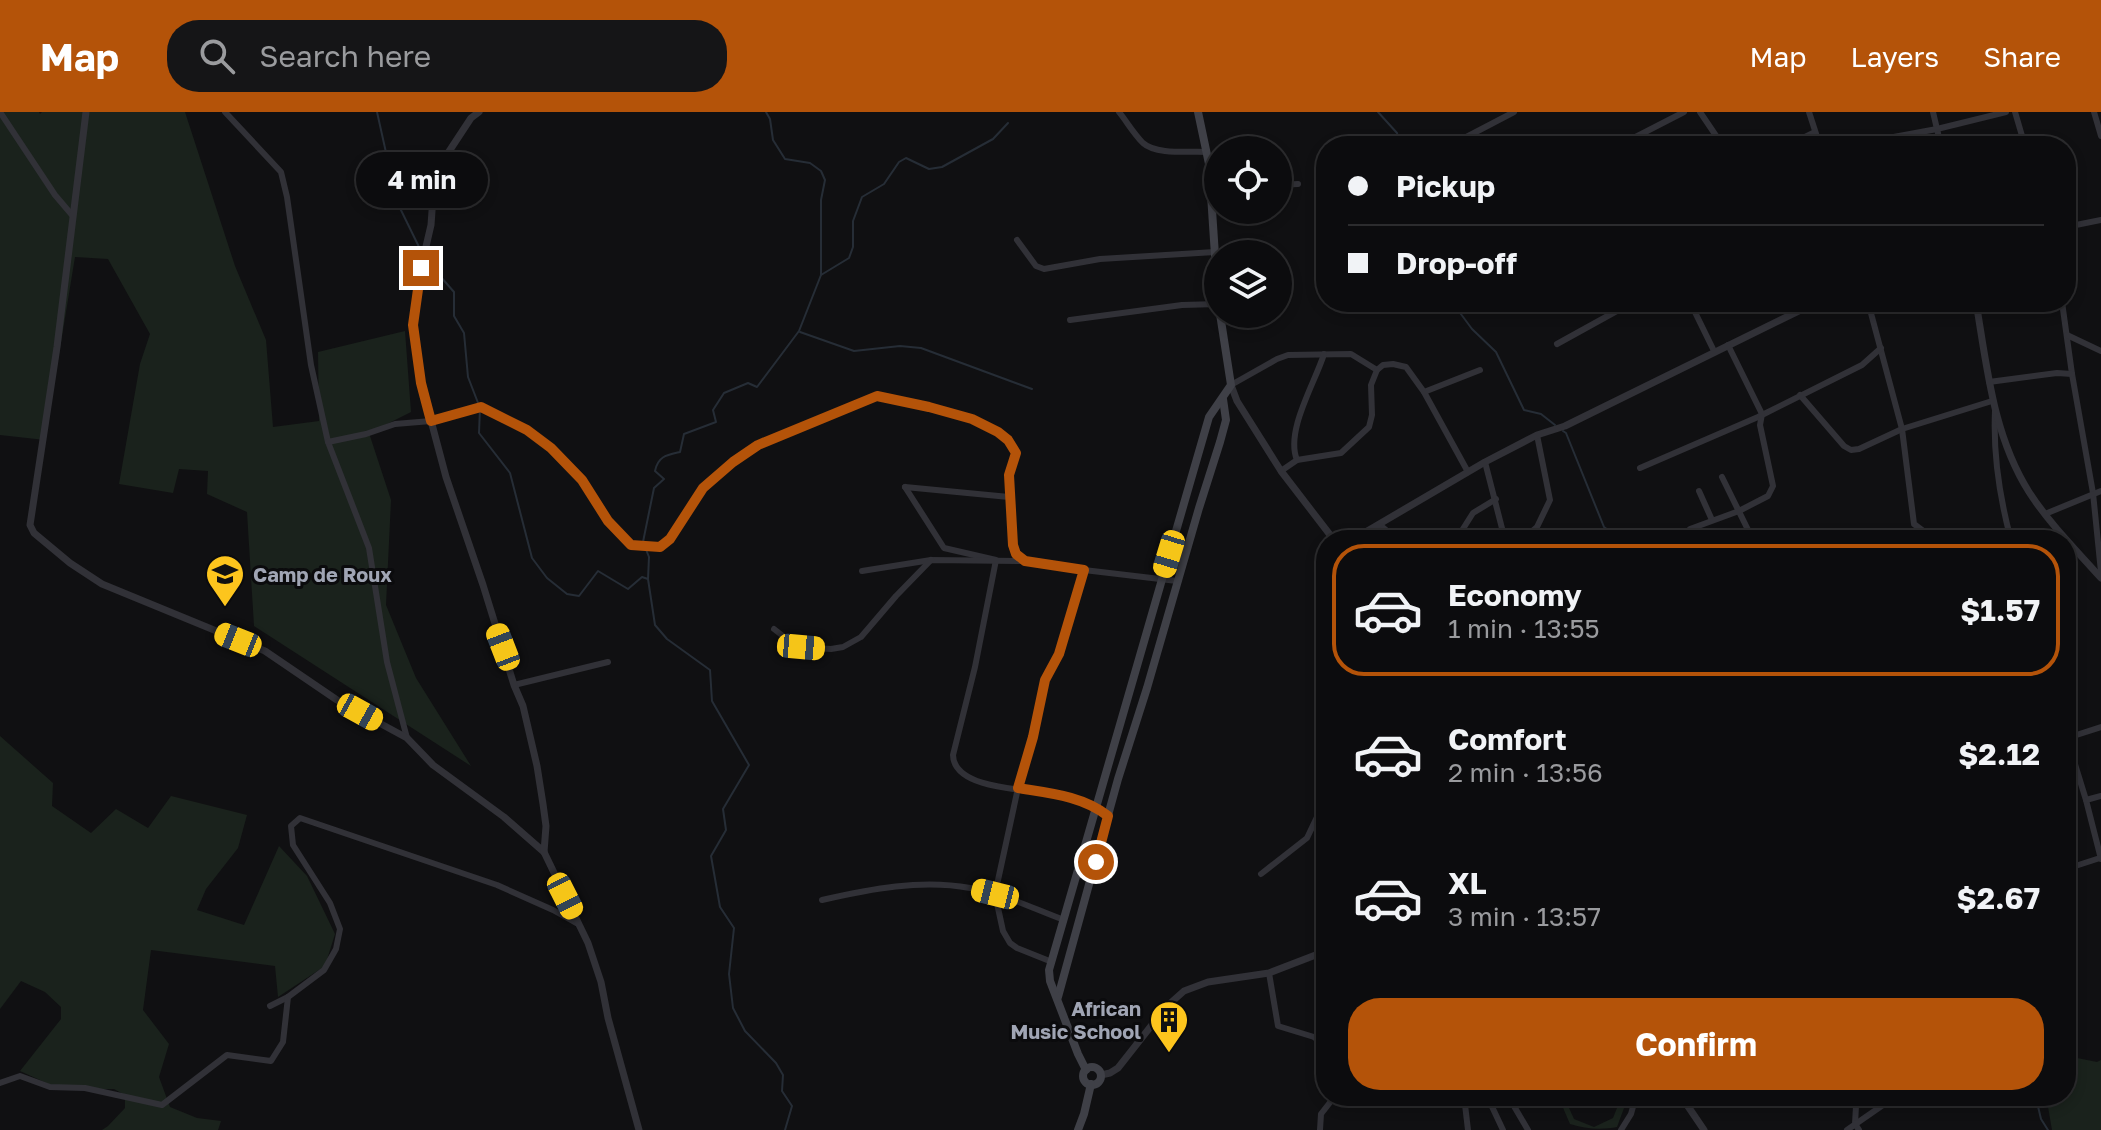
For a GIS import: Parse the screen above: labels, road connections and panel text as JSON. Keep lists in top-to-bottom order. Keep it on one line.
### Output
{"places":{"school or university":["Camp de Roux"],"building":["African Music School"]},"page":{"header":"Map","search":"Search here","nav":["Map","Layers","Share"],"banner":["Pickup","Drop-off"],"bubble":"4 min","list":[{"name":"Economy","note":"1 min · 13:55","value":"$1.57"},{"name":"Comfort","note":"2 min · 13:56","value":"$2.12"},{"name":"XL","note":"3 min · 13:57","value":"$2.67"}],"buttons":"Confirm"}}
